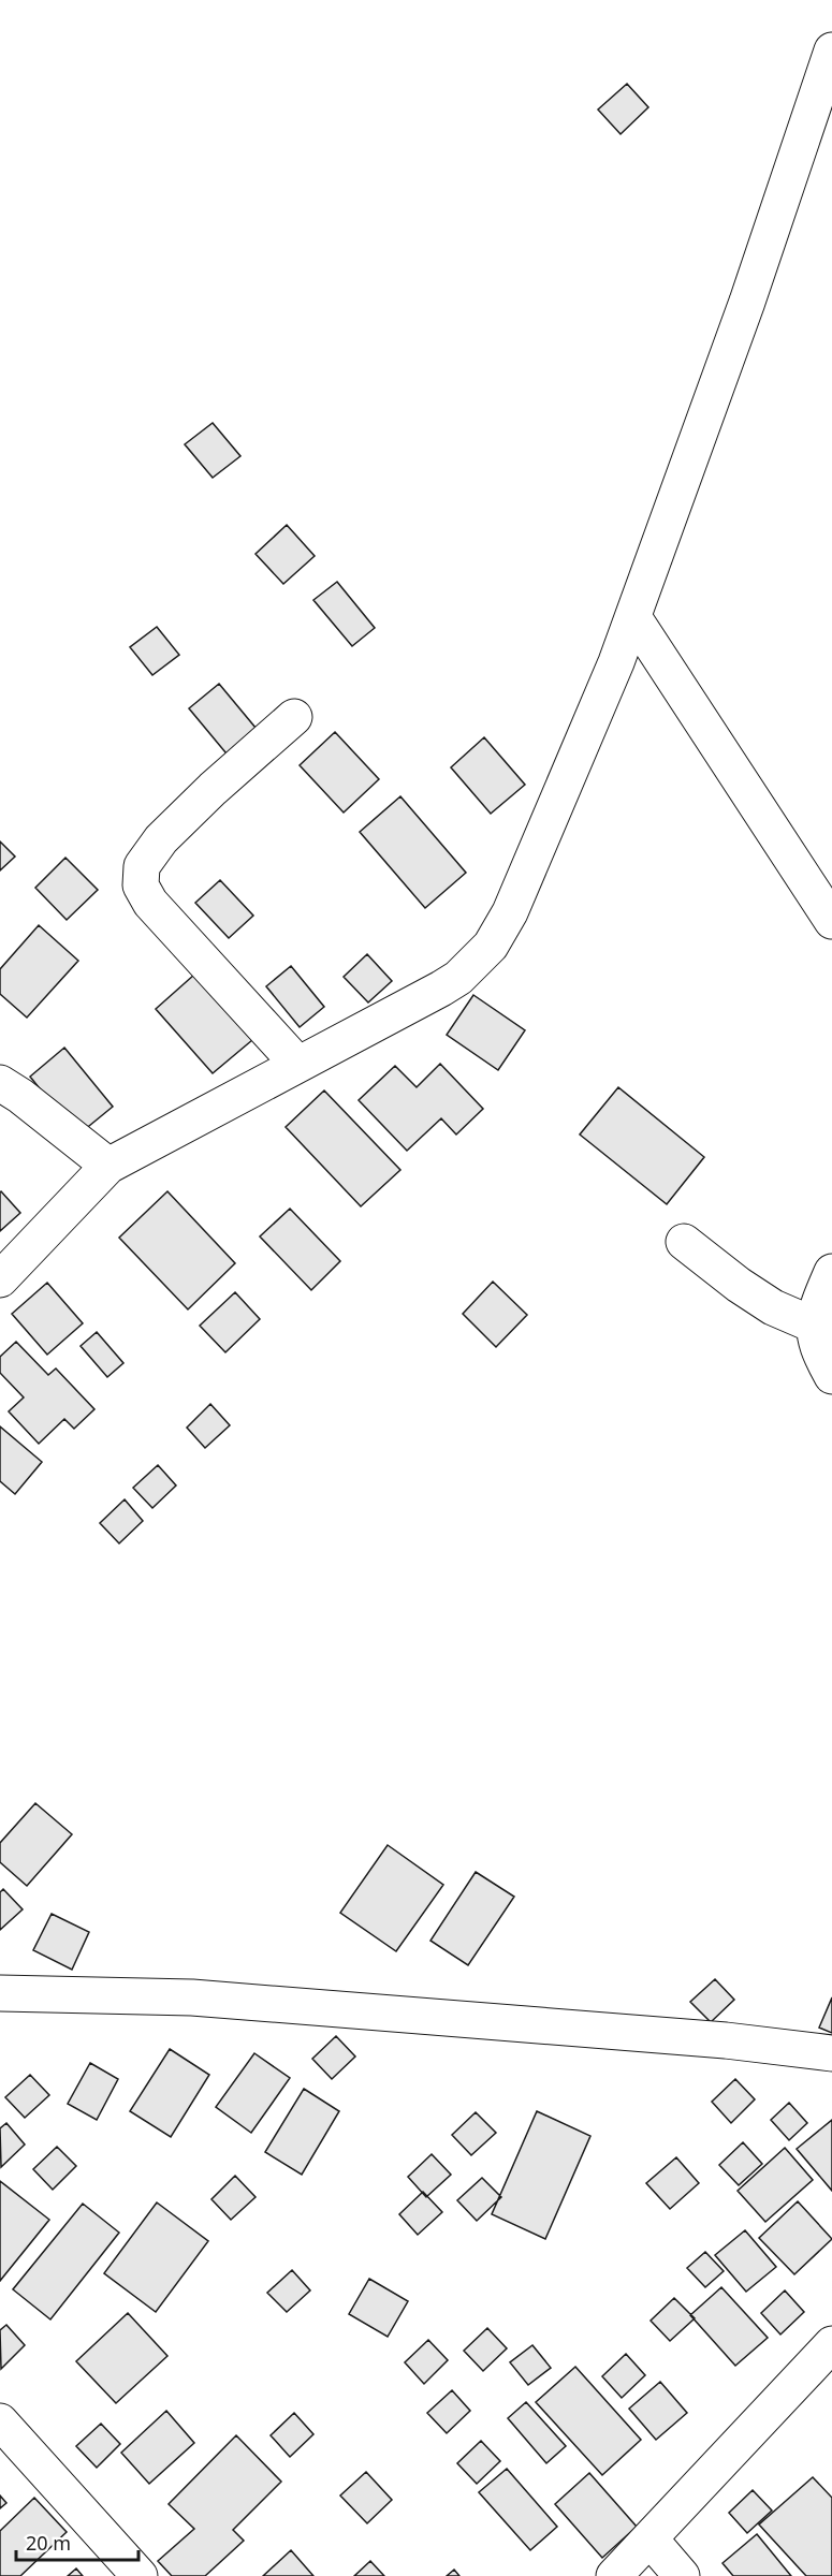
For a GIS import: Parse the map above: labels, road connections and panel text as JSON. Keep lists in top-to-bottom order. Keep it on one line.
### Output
{"scale_bar":"20 m"}
